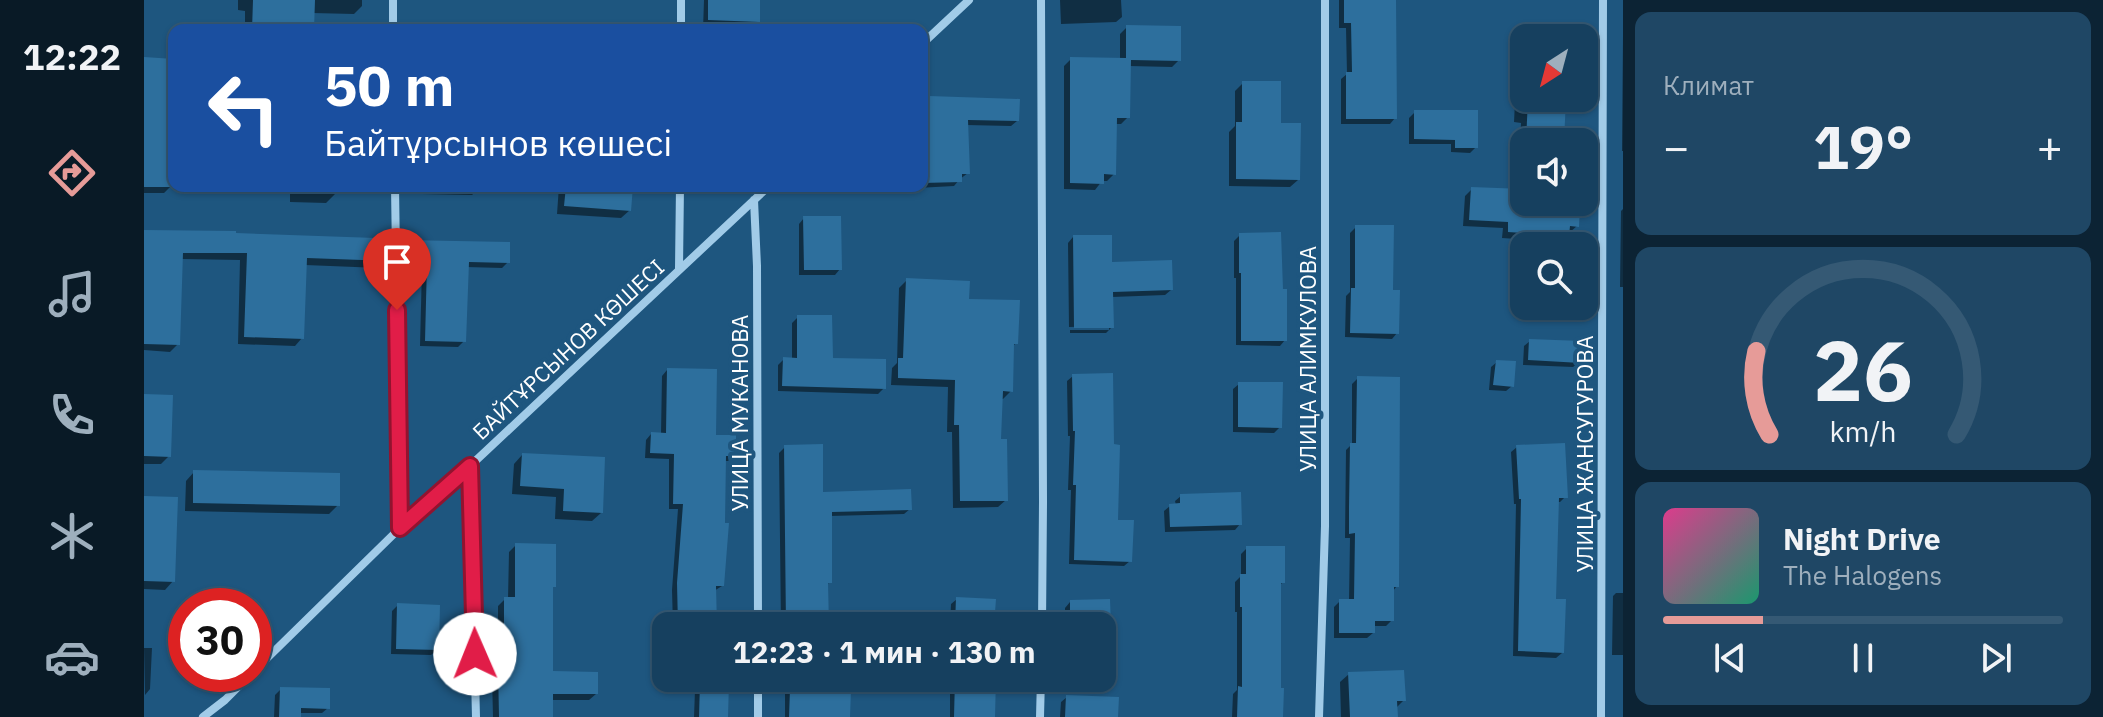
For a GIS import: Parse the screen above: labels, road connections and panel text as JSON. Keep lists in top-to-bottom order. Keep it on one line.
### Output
{"streets":{"street":["БАЙТҰРСЫНОВ КӨШЕСІ","УЛИЦА АЛИМКУЛОВА","УЛИЦА МУКАНОВА","УЛИЦА ЖАНСУГУРОВА"]},"crossings":[["БАЙТҰРСЫНОВ КӨШЕСІ","УЛИЦА МУКАНОВА"]],"north":"bottom left","page":{"tabs":"12:22","tile":"Климат","turn":["50 m","Байтұрсынов көшесі"],"heat":["−","19°","+"],"song":["Night Drive","The Halogens"],"limit":"30","trip":"12:23 · 1 мин · 130 m","gauge":["26","km/h"]}}
